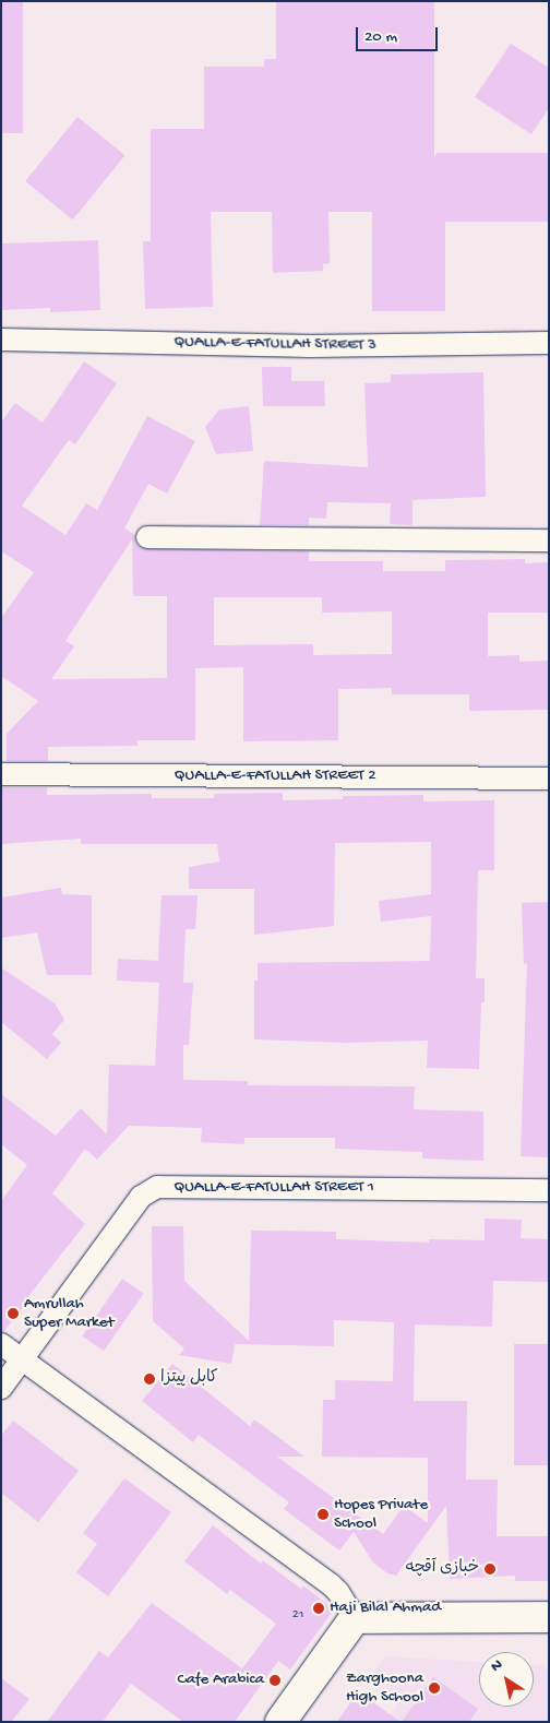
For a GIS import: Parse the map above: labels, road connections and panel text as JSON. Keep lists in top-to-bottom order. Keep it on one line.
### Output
{"streets":{"street":["QUALLA-E-FATULLAH STREET 3","QUALLA-E-FATULLAH STREET 2","QUALLA-E-FATULLAH STREET 1"]},"places":["Amrullah Super Market","کابل پیتزا","Hopes Private School","خبازی آقچه","Haji Bilal Ahmad","Cafe Arabica","Zarghoona High School"],"house_numbers":["21"],"scale_bar":"20 m","north":"top left"}
